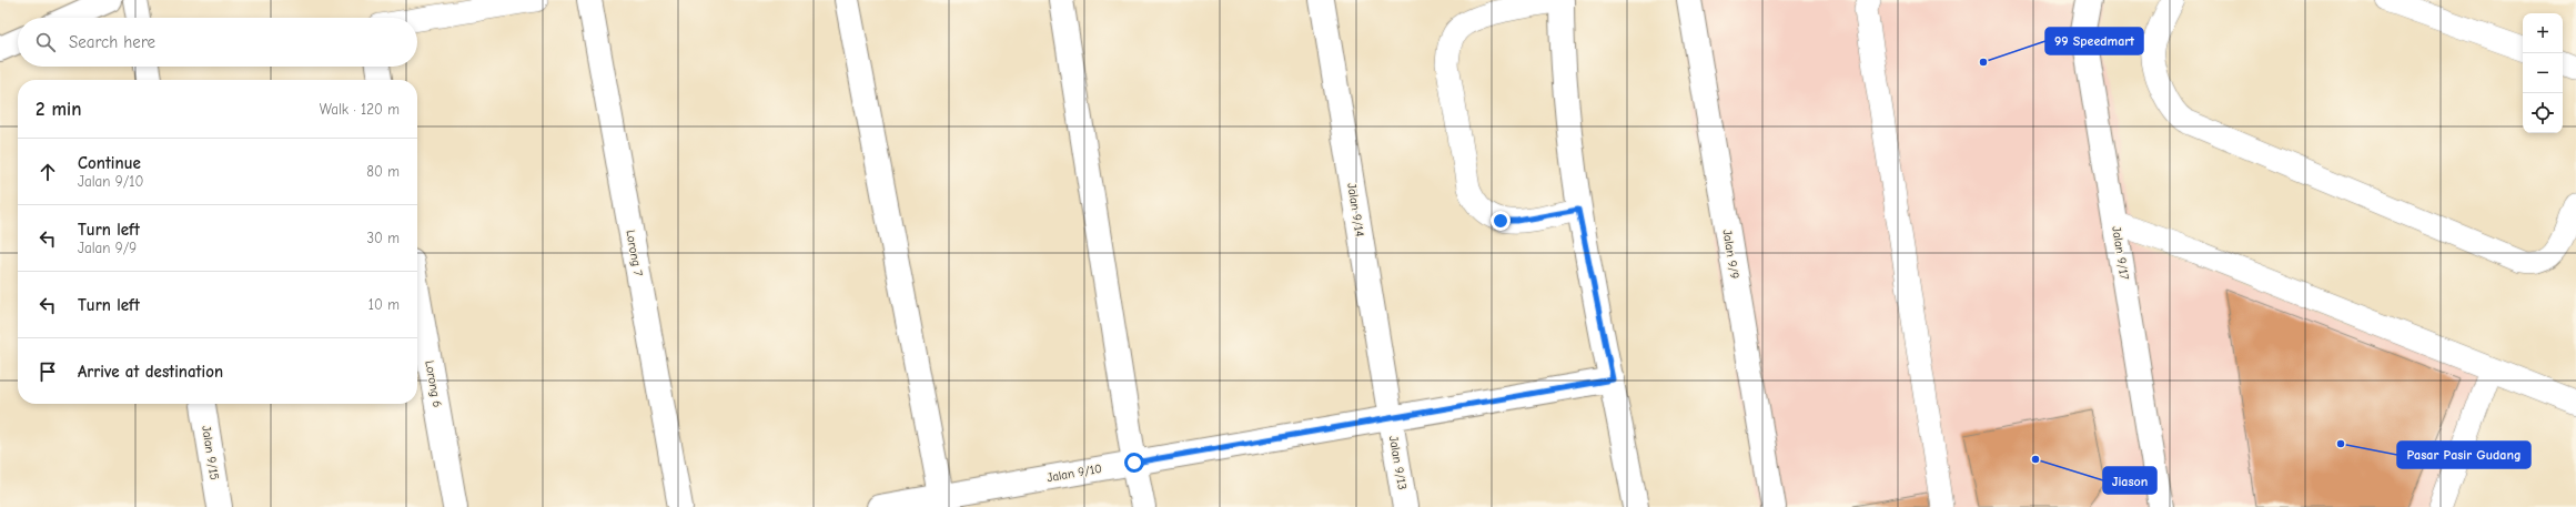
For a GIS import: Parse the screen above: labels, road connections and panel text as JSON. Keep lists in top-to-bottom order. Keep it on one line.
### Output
{"streets":{"street":["Jalan 9/14","Lorong 7","Jalan 9/17","Jalan 9/9","Lorong 6","Jalan 9/15","Jalan 9/13","Jalan 9/10"]},"crossings":[["Jalan 9/14","Jalan 9/13"],["Jalan 9/14","Jalan 9/10"],["Jalan 9/13","Jalan 9/10"]],"places":["99 Speedmart","Pasar Pasir Gudang","Jiason"],"page":{"map_buttons":["+","−"],"search":"Search here","heading":["2 min","Walk · 120 m"],"list":[["Continue","Jalan 9/10","80 m"],["Turn left","Jalan 9/9","30 m"],["Turn left","10 m"],"Arrive at destination"]}}
